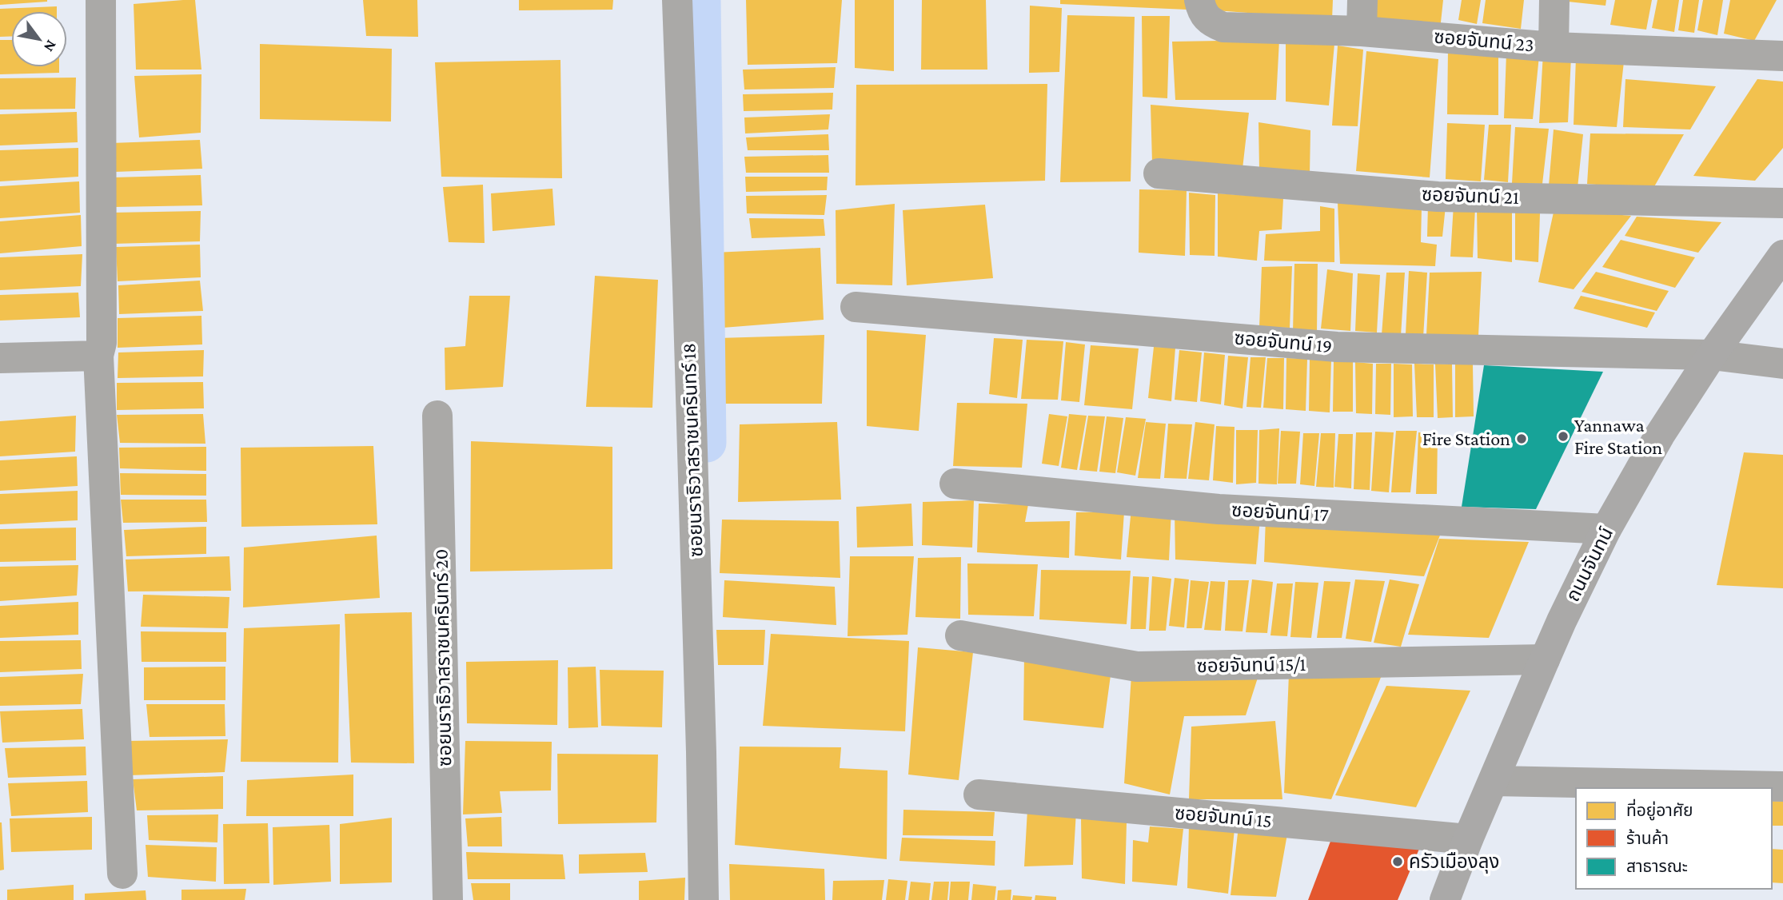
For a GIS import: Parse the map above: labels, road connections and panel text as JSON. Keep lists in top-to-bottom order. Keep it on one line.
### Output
{"streets":{"main road":["ถนนจันทน์"],"street":["ซอยจันทน์ 23","ซอยจันทน์ 21","ซอยจันทน์ 19","ซอยนราธิวาสราชนครินทร์ 18","ซอยจันทน์ 17","ซอยนราธิวาสราชนครินทร์ 20","ซอยจันทน์ 15/1","ซอยจันทน์ 15"]},"crossings":[["ซอยจันทน์ 19","ถนนจันทน์"],["ซอยจันทน์ 17","ถนนจันทน์"],["ถนนจันทน์","ซอยจันทน์ 15/1"],["ถนนจันทน์","ซอยจันทน์ 15"]],"places":["Yannawa Fire Station","Fire Station","ครัวเมืองลุง"],"legend":["ที่อยู่อาศัย","ร้านค้า","สาธารณะ"],"north":"bottom right"}
